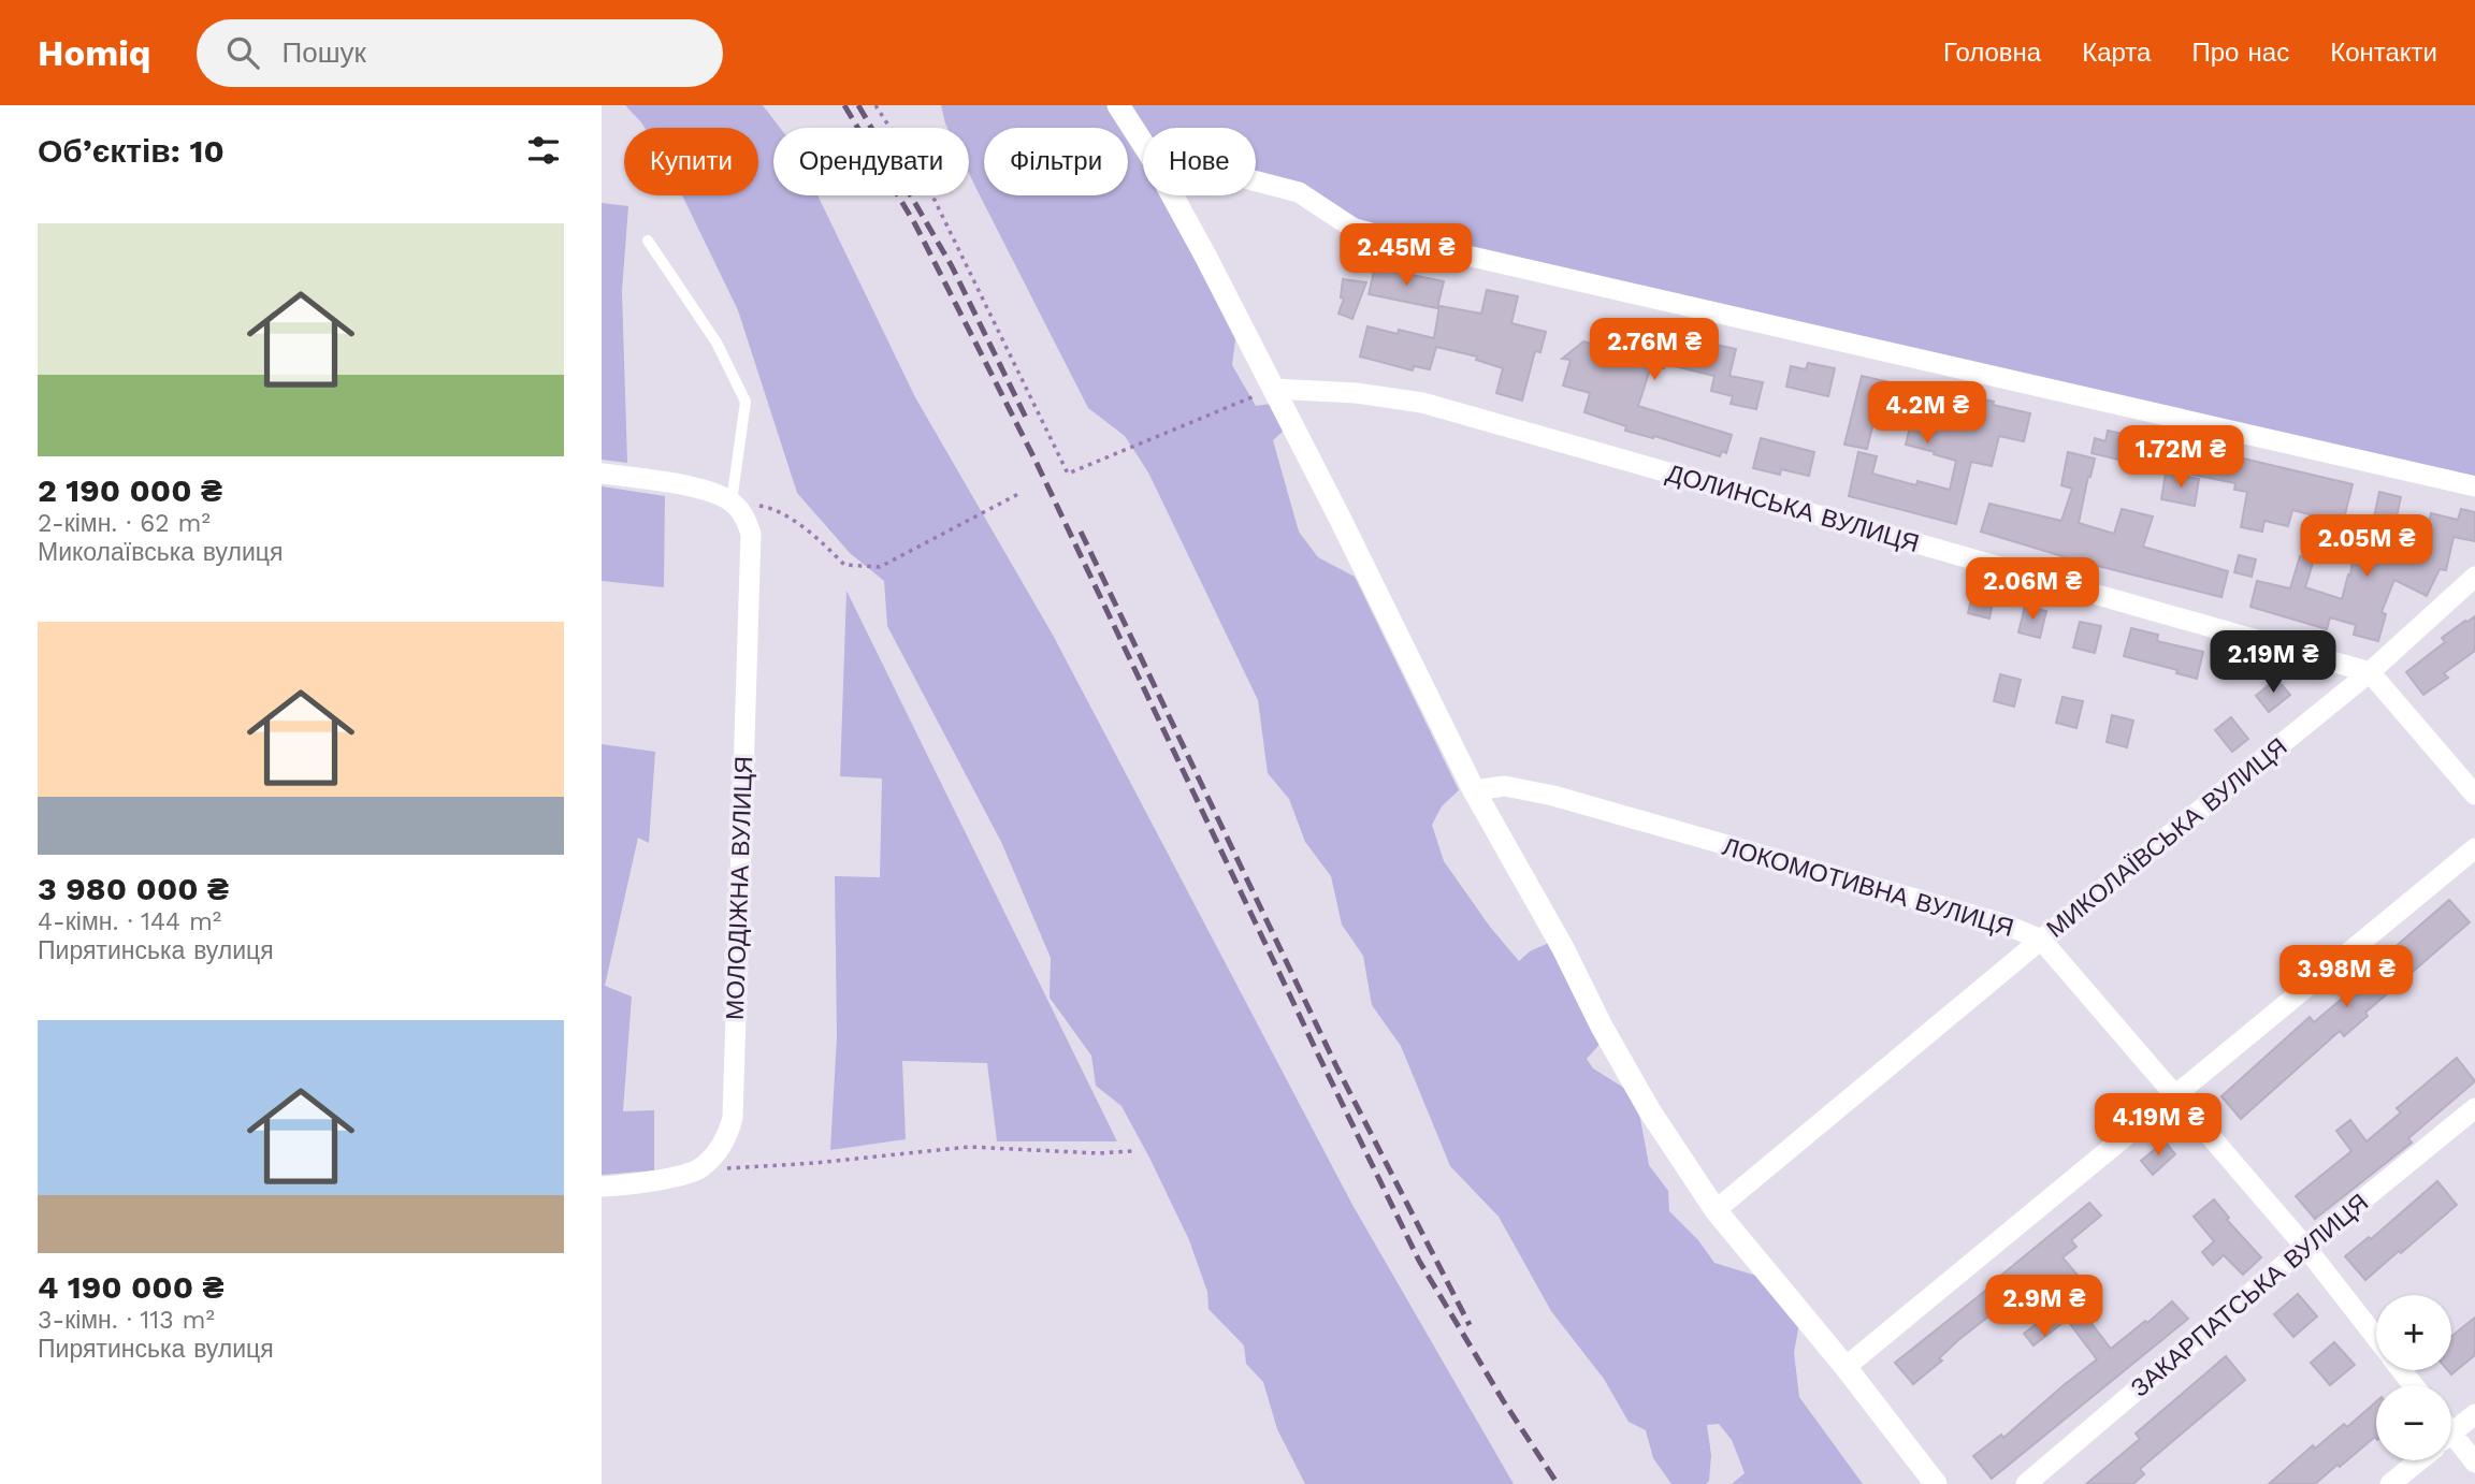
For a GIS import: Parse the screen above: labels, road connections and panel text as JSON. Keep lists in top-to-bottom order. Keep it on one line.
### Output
{"streets":{"street":["ДОЛИНСЬКА ВУЛИЦЯ","МИКОЛАЇВСЬКА ВУЛИЦЯ","ЛОКОМОТИВНА ВУЛИЦЯ","МОЛОДІЖНА ВУЛИЦЯ","ЗАКАРПАТСЬКА ВУЛИЦЯ"]},"crossings":[["ДОЛИНСЬКА ВУЛИЦЯ","МИКОЛАЇВСЬКА ВУЛИЦЯ"],["МИКОЛАЇВСЬКА ВУЛИЦЯ","ЛОКОМОТИВНА ВУЛИЦЯ"],["ЛОКОМОТИВНА ВУЛИЦЯ","ЗАКАРПАТСЬКА ВУЛИЦЯ"]],"page":{"header":"Homiq","search":"Пошук","nav":["Головна","Карта","Про нас","Контакти"],"heading":"Об’єктів: 10","chip":["Купити","Орендувати","Фільтри","Нове"],"list":[{"name":"2 190 000 ₴","note":"2-кімн. · 62 m² · Миколаївська вулиця"},{"name":"3 980 000 ₴","note":"4-кімн. · 144 m² · Пирятинська вулиця"},{"name":"4 190 000 ₴","note":"3-кімн. · 113 m² · Пирятинська вулиця"}],"price":["2.45M ₴","2.76M ₴","4.2M ₴","1.72M ₴","2.05M ₴","2.06M ₴","2.19M ₴","3.98M ₴","4.19M ₴","2.9M ₴"],"map_buttons":["+","−"]}}
